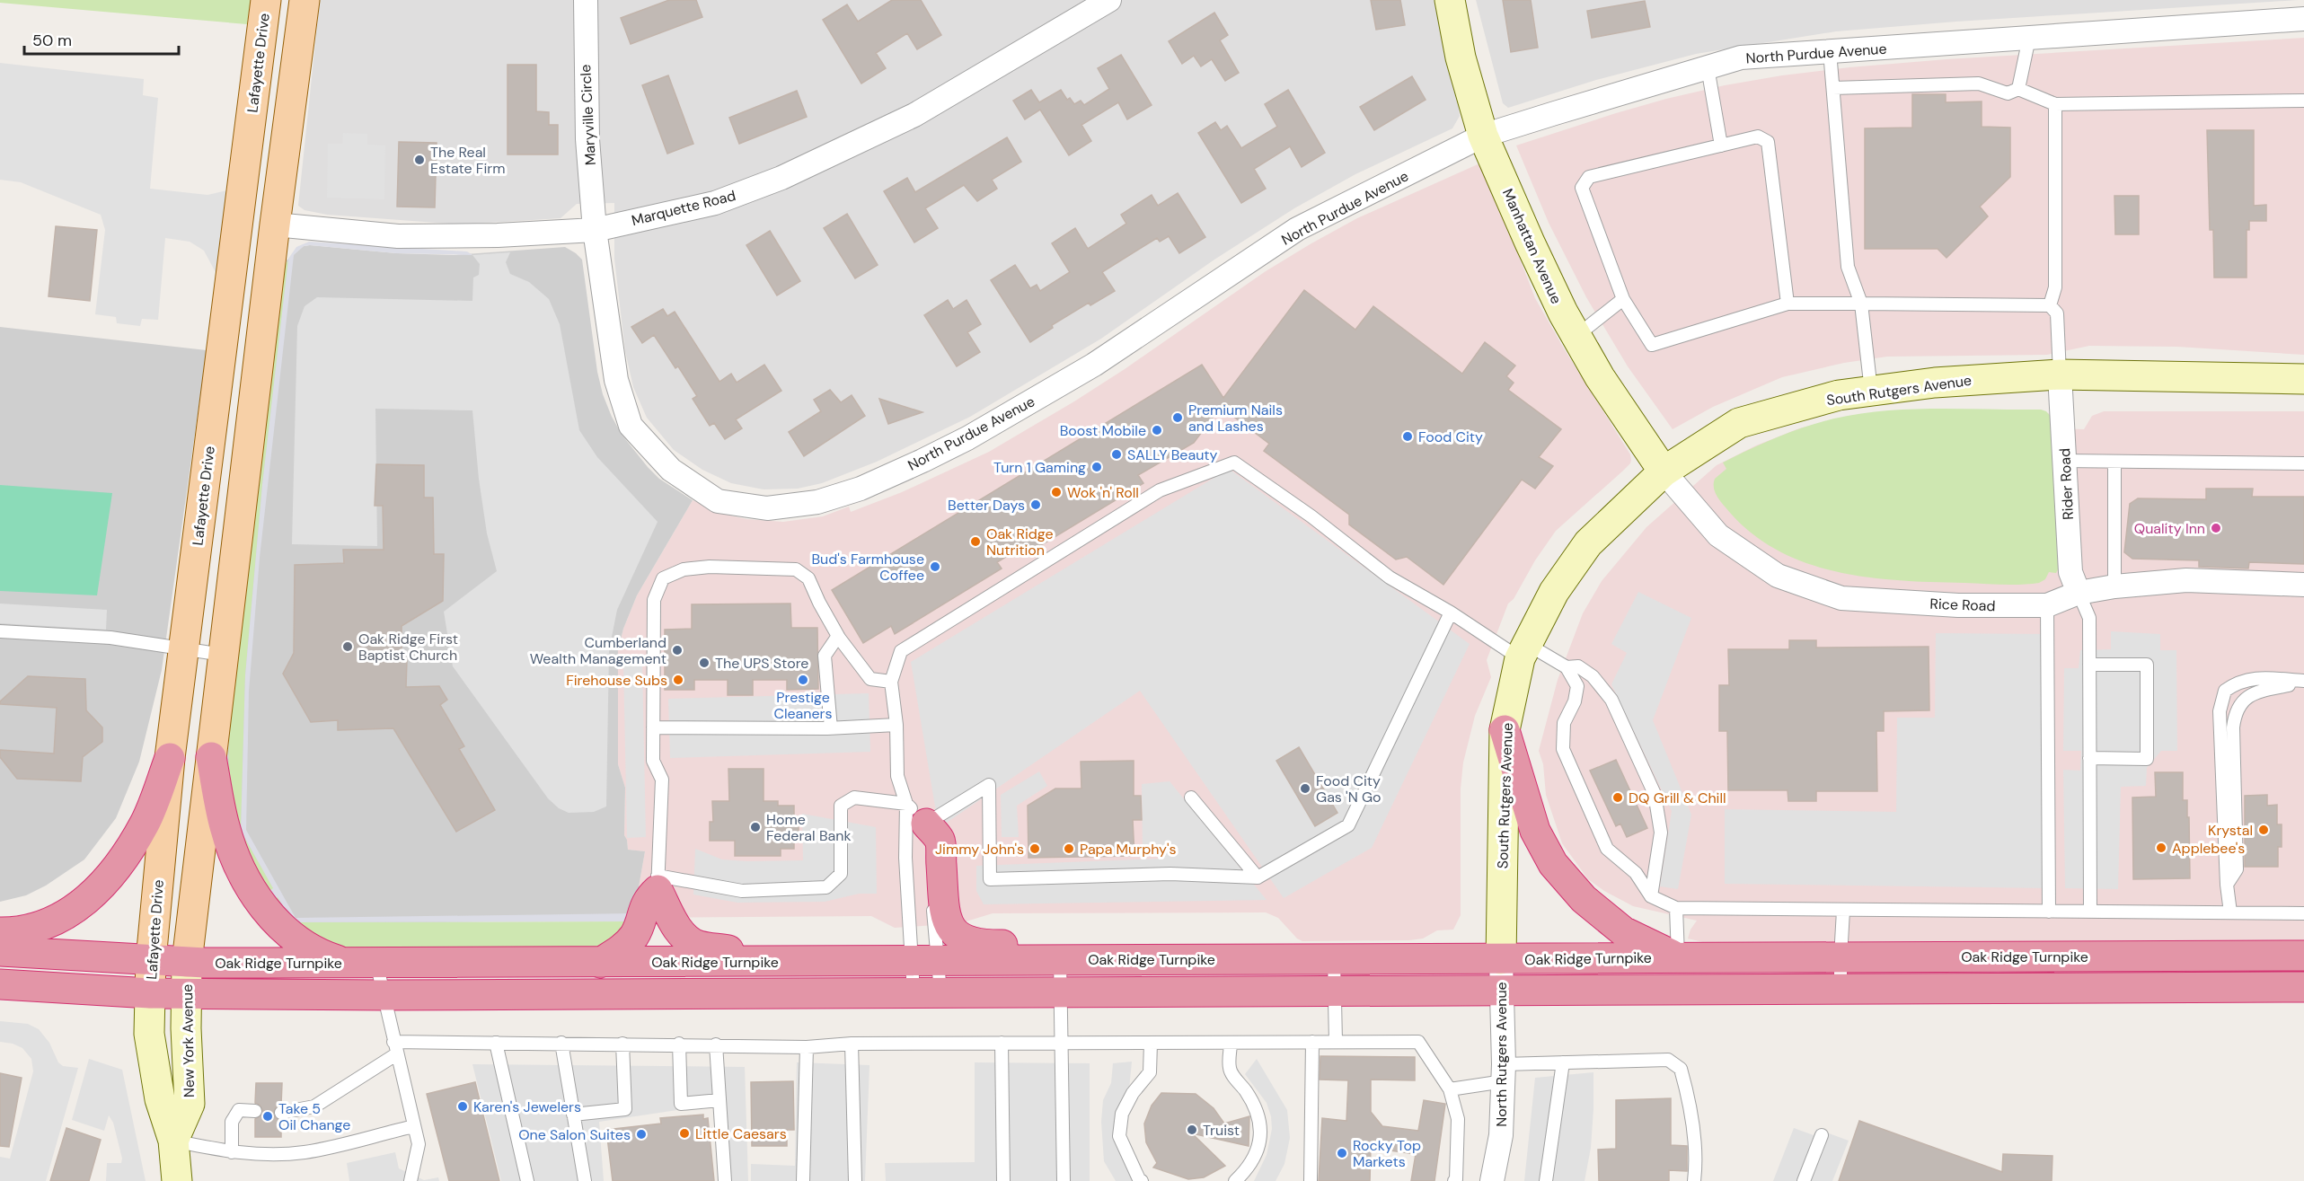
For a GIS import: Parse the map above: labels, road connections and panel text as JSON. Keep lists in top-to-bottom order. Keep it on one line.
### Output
{"streets":{"highway":["Oak Ridge Turnpike"],"main road":["Lafayette Drive"],"street":["North Purdue Avenue","Maryville Circle","Marquette Road","Manhattan Avenue","South Rutgers Avenue","Rider Road","Rice Road","New York Avenue","North Rutgers Avenue"]},"crossings":[["North Purdue Avenue","Maryville Circle"],["North Purdue Avenue","Marquette Road"],["North Purdue Avenue","Manhattan Avenue"],["Lafayette Drive","Oak Ridge Turnpike"],["Maryville Circle","Marquette Road"],["Manhattan Avenue","South Rutgers Avenue"],["Manhattan Avenue","Rice Road"],["South Rutgers Avenue","Rider Road"],["South Rutgers Avenue","Rice Road"],["South Rutgers Avenue","Oak Ridge Turnpike"],["South Rutgers Avenue","North Rutgers Avenue"],["Rider Road","Rice Road"],["Oak Ridge Turnpike","New York Avenue"],["Oak Ridge Turnpike","North Rutgers Avenue"]],"places":["The Real Estate Firm","Premium Nails and Lashes","Boost Mobile","Food City","SALLY Beauty","Turn 1 Gaming","Wok 'n' Roll","Better Days","Quality Inn","Oak Ridge Nutrition","Bud's Farmhouse Coffee","Oak Ridge First Baptist Church","Cumberland Wealth Management","The UPS Store","Firehouse Subs","Prestige Cleaners","Food City Gas 'N Go","DQ Grill & Chill","Home Federal Bank","Krystal","Applebee's","Jimmy John's","Papa Murphy's","Karen's Jewelers","Take 5 Oil Change","Truist","Little Caesars","One Salon Suites","Rocky Top Markets"],"scale_bar":"50 m"}
